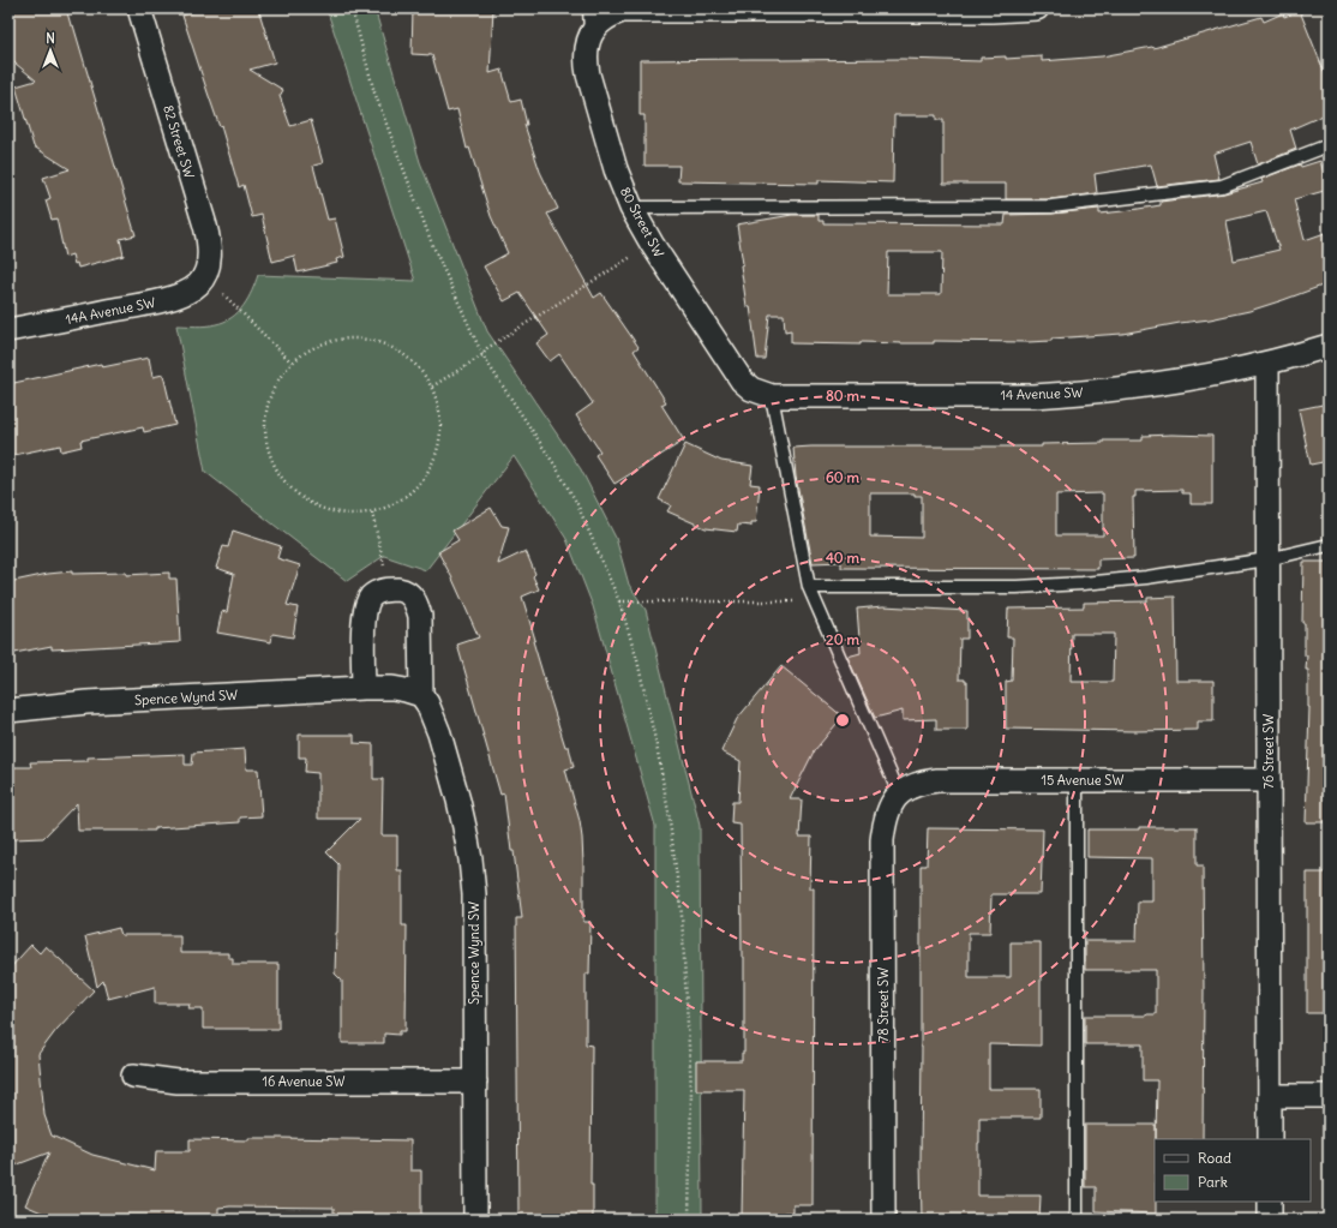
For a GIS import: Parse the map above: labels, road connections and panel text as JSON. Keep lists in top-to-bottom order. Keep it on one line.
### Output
{"streets":{"street":["82 Street SW","80 Street SW","14A Avenue SW","14 Avenue SW","Spence Wynd SW","76 Street SW","15 Avenue SW","78 Street SW","16 Avenue SW"]},"crossings":[["82 Street SW","14A Avenue SW"],["80 Street SW","14 Avenue SW"],["14 Avenue SW","76 Street SW"],["Spence Wynd SW","16 Avenue SW"],["76 Street SW","15 Avenue SW"],["15 Avenue SW","78 Street SW"]],"legend":["Road","Park"],"north":"top","rings":["80 m","60 m","40 m","20 m"]}
